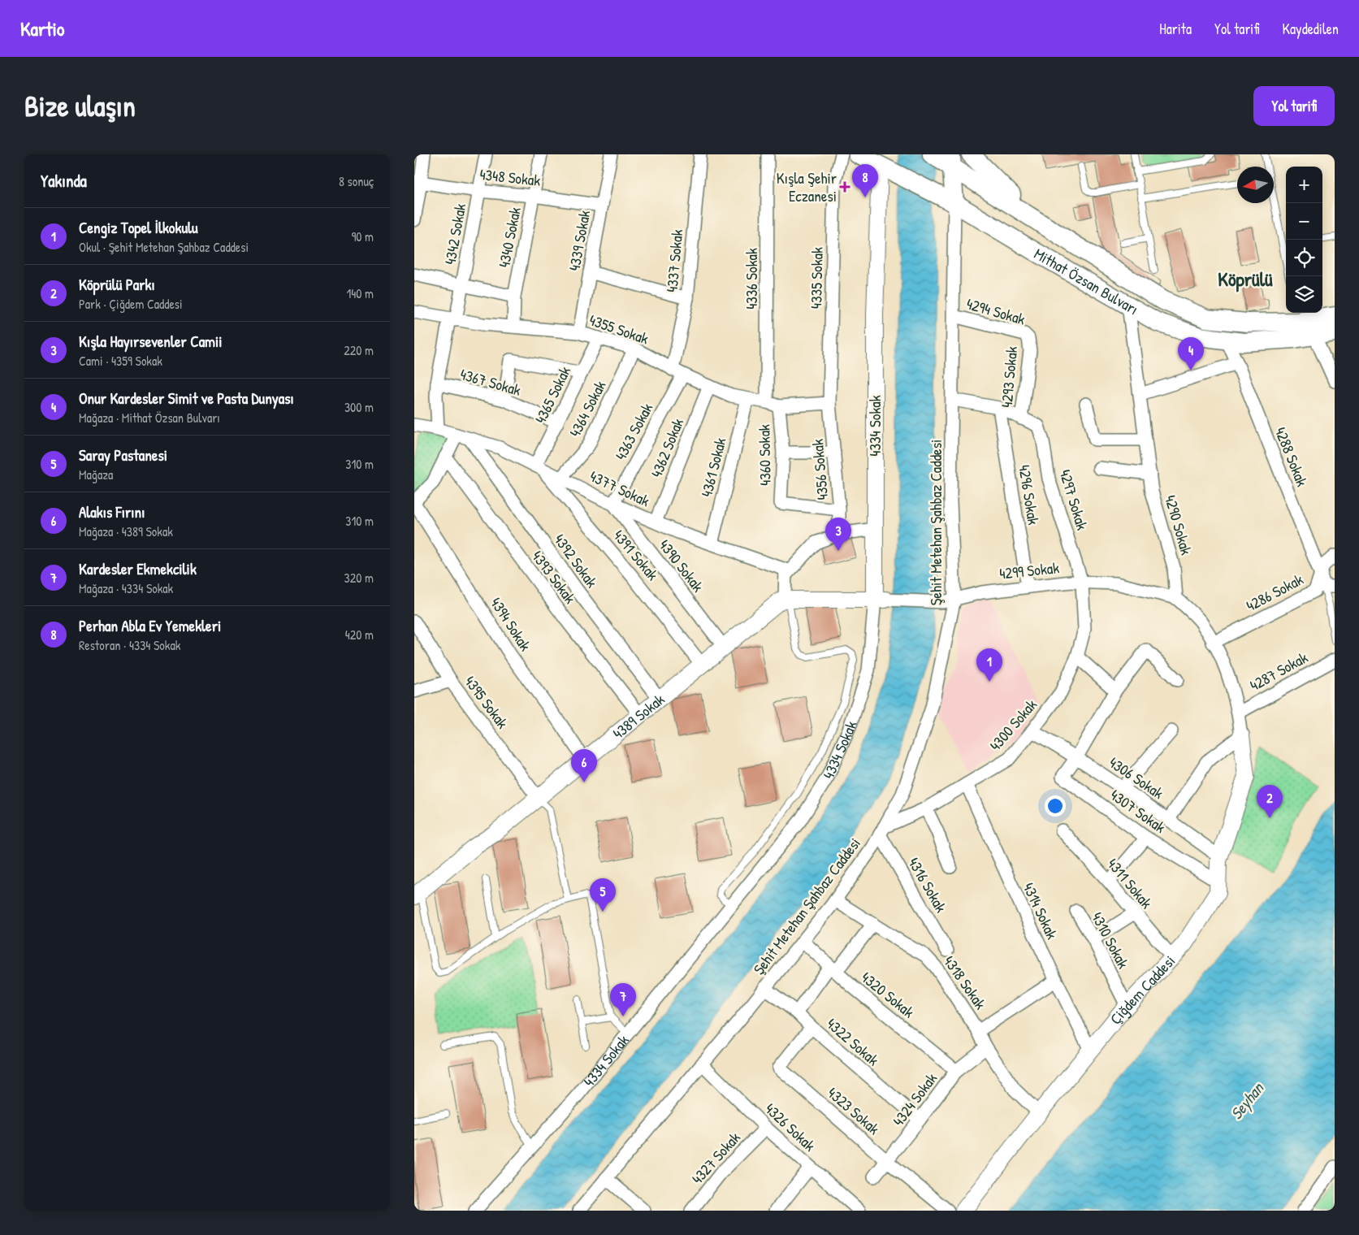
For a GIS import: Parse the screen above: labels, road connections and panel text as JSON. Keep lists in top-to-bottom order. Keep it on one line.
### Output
{"streets":{"main road":["Mithat Özsan Bulvarı","4334 Sokak","4389 Sokak","Çiğdem Caddesi"],"street":["4348 Sokak","4342 Sokak","4340 Sokak","4339 Sokak","4337 Sokak","4335 Sokak","4336 Sokak","4294 Sokak","4355 Sokak","4293 Sokak","4367 Sokak","4365 Sokak","4364 Sokak","4363 Sokak","4362 Sokak","4360 Sokak","4288 Sokak","4361 Sokak","4356 Sokak","4377 Sokak","4296 Sokak","4297 Sokak","Şehit Metehan Şahbaz Caddesi","4290 Sokak","4391 Sokak","4392 Sokak","4390 Sokak","4299 Sokak","4393 Sokak","4286 Sokak","4394 Sokak","4287 Sokak","4395 Sokak","4300 Sokak","4306 Sokak","4307 Sokak","4311 Sokak","4316 Sokak","4314 Sokak","4310 Sokak","4318 Sokak","4320 Sokak","4322 Sokak","4324 Sokak","4323 Sokak","4326 Sokak","4327 Sokak"]},"crossings":[["4348 Sokak","4342 Sokak"],["4348 Sokak","4340 Sokak"],["4348 Sokak","4339 Sokak"],["4342 Sokak","4355 Sokak"],["4342 Sokak","4367 Sokak"],["4342 Sokak","4377 Sokak"],["4340 Sokak","4355 Sokak"],["4339 Sokak","4355 Sokak"],["4337 Sokak","4355 Sokak"],["4337 Sokak","4363 Sokak"],["4335 Sokak","4355 Sokak"],["4335 Sokak","4356 Sokak"],["4336 Sokak","4355 Sokak"],["Mithat Özsan Bulvarı","4334 Sokak"],["Mithat Özsan Bulvarı","4288 Sokak"],["Mithat Özsan Bulvarı","Şehit Metehan Şahbaz Caddesi"],["Mithat Özsan Bulvarı","4290 Sokak"],["4294 Sokak","4293 Sokak"],["4294 Sokak","Şehit Metehan Şahbaz Caddesi"],["4355 Sokak","4365 Sokak"],["4355 Sokak","4364 Sokak"],["4355 Sokak","4363 Sokak"],["4355 Sokak","4362 Sokak"],["4355 Sokak","4360 Sokak"],["4355 Sokak","4361 Sokak"],["4355 Sokak","4356 Sokak"],["4293 Sokak","4297 Sokak"],["4367 Sokak","4365 Sokak"],["4365 Sokak","4377 Sokak"],["4365 Sokak","4391 Sokak"],["4364 Sokak","4377 Sokak"],["4334 Sokak","4299 Sokak"],["4363 Sokak","4377 Sokak"],["4363 Sokak","4390 Sokak"],["4362 Sokak","4377 Sokak"],["4360 Sokak","4356 Sokak"],["4288 Sokak","4286 Sokak"],["4361 Sokak","4377 Sokak"],["4377 Sokak","4391 Sokak"],["4377 Sokak","4392 Sokak"],["4377 Sokak","4390 Sokak"],["4296 Sokak","4299 Sokak"],["4297 Sokak","4299 Sokak"],["4297 Sokak","4300 Sokak"],["Şehit Metehan Şahbaz Caddesi","4299 Sokak"],["Şehit Metehan Şahbaz Caddesi","4300 Sokak"],["Şehit Metehan Şahbaz Caddesi","4316 Sokak"],["Şehit Metehan Şahbaz Caddesi","4318 Sokak"],["Şehit Metehan Şahbaz Caddesi","4320 Sokak"],["Şehit Metehan Şahbaz Caddesi","4322 Sokak"],["Şehit Metehan Şahbaz Caddesi","4326 Sokak"],["4290 Sokak","4299 Sokak"],["4391 Sokak","4389 Sokak"],["4392 Sokak","4389 Sokak"],["4390 Sokak","4389 Sokak"],["4299 Sokak","4300 Sokak"],["4393 Sokak","4389 Sokak"],["4394 Sokak","4389 Sokak"],["4395 Sokak","4389 Sokak"],["4300 Sokak","4306 Sokak"],["4300 Sokak","4316 Sokak"],["4300 Sokak","4314 Sokak"],["4306 Sokak","4307 Sokak"],["4306 Sokak","Çiğdem Caddesi"],["4307 Sokak","Çiğdem Caddesi"],["4311 Sokak","Çiğdem Caddesi"],["4314 Sokak","Çiğdem Caddesi"],["4310 Sokak","Çiğdem Caddesi"],["4318 Sokak","Çiğdem Caddesi"],["4318 Sokak","4324 Sokak"],["4320 Sokak","4324 Sokak"],["4322 Sokak","4324 Sokak"],["4322 Sokak","4323 Sokak"],["4324 Sokak","4323 Sokak"],["4326 Sokak","4327 Sokak"]],"districts":["Köprülü"],"water":["Seyhan"],"places":{"health":["Kışla Şehir Eczanesi"]},"north":"left","page":{"header":"Kartio","nav":["Harita","Yol tarifi","Kaydedilen"],"buttons":"Yol tarifi","title":"Bize ulaşın","heading":["Yakında","8 sonuç"],"pins":["8","4","3","1","6","2","5","7"],"map_buttons":["+","−"],"list":[{"mark":"1","name":"Cengiz Topel İlkokulu","note":"Okul · Şehit Metehan Şahbaz Caddesi","value":"90 m"},{"mark":"2","name":"Köprülü Parkı","note":"Park · Çiğdem Caddesi","value":"140 m"},{"mark":"3","name":"Kışla Hayırsevenler Camii","note":"Cami · 4359 Sokak","value":"220 m"},{"mark":"4","name":"Onur Kardesler Simit ve Pasta Dunyası","note":"Mağaza · Mithat Özsan Bulvarı","value":"300 m"},{"mark":"5","name":"Saray Pastanesi","note":"Mağaza","value":"310 m"},{"mark":"6","name":"Alakıs Fırını","note":"Mağaza · 4389 Sokak","value":"310 m"},{"mark":"7","name":"Kardesler Ekmekcilik","note":"Mağaza · 4334 Sokak","value":"320 m"},{"mark":"8","name":"Perhan Abla Ev Yemekleri","note":"Restoran · 4334 Sokak","value":"420 m"}]}}
